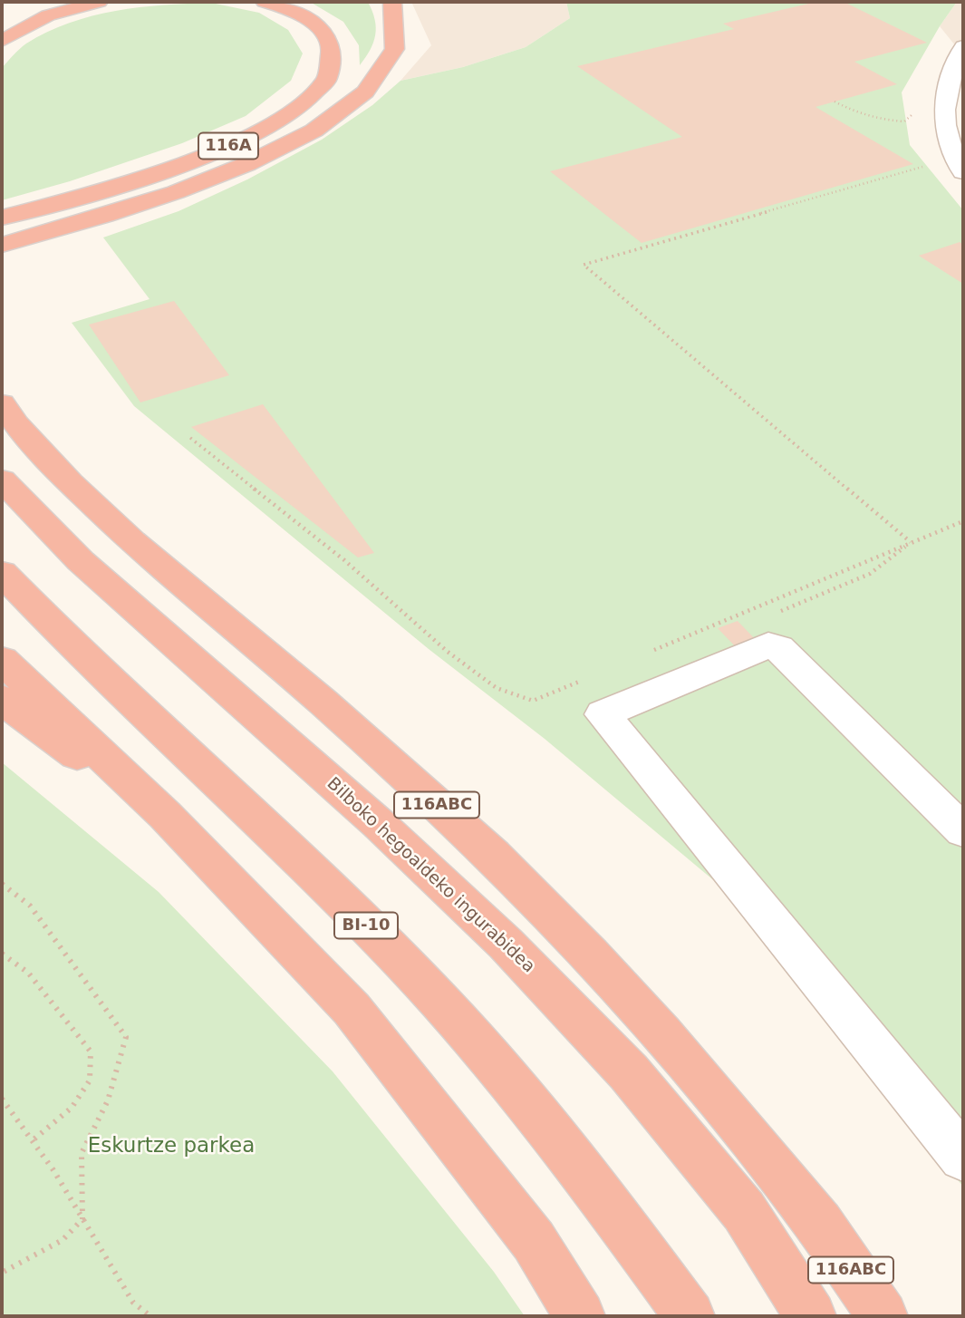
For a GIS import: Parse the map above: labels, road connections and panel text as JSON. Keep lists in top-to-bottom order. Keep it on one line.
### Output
{"streets":{"highway":["116A","116ABC","Bilboko hegoaldeko ingurabidea","BI-10"]},"parks":["Eskurtze parkea"]}
